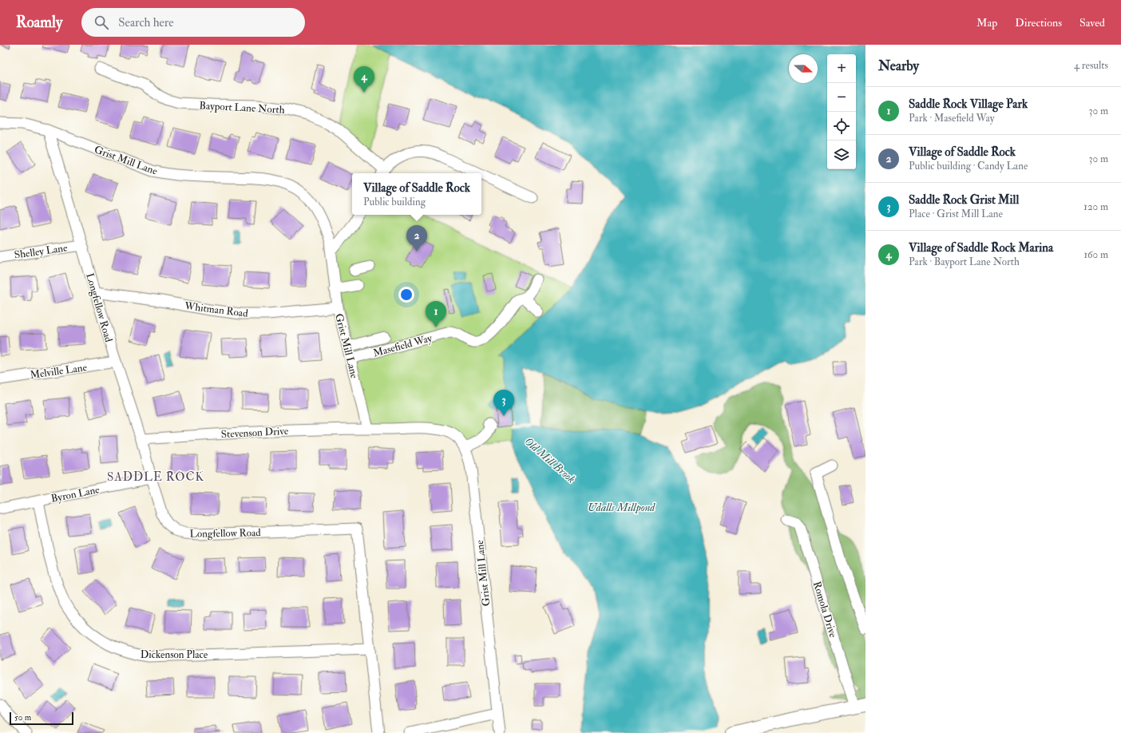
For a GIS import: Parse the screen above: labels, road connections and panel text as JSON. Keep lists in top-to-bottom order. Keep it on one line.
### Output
{"streets":{"street":["Bayport Lane North","Grist Mill Lane","Shelley Lane","Longfellow Road","Whitman Road","Masefield Way","Melville Lane","Stevenson Drive","Byron Lane","Romola Drive","Dickenson Place"]},"crossings":[["Grist Mill Lane","Longfellow Road"],["Grist Mill Lane","Whitman Road"],["Grist Mill Lane","Masefield Way"],["Grist Mill Lane","Stevenson Drive"],["Shelley Lane","Longfellow Road"],["Longfellow Road","Whitman Road"],["Longfellow Road","Melville Lane"],["Longfellow Road","Stevenson Drive"],["Longfellow Road","Byron Lane"],["Longfellow Road","Dickenson Place"],["Byron Lane","Dickenson Place"]],"districts":["SADDLE ROCK"],"water":["Old Mill Brook","Udalls Millpond"],"scale_bar":"50 m","north":"right","page":{"header":"Roamly","search":"Search here","nav":["Map","Directions","Saved"],"heading":["Nearby","4 results"],"map_buttons":["+","−"],"pins":["4","2","1","3"],"list":[{"mark":"1","name":"Saddle Rock Village Park","note":"Park · Masefield Way","value":"30 m"},{"mark":"2","name":"Village of Saddle Rock","note":"Public building · Candy Lane","value":"30 m"},{"mark":"3","name":"Saddle Rock Grist Mill","note":"Place · Grist Mill Lane","value":"120 m"},{"mark":"4","name":"Village of Saddle Rock Marina","note":"Park · Bayport Lane North","value":"160 m"}],"popup":["Village of Saddle Rock","Public building"],"scale":"50 m"}}
